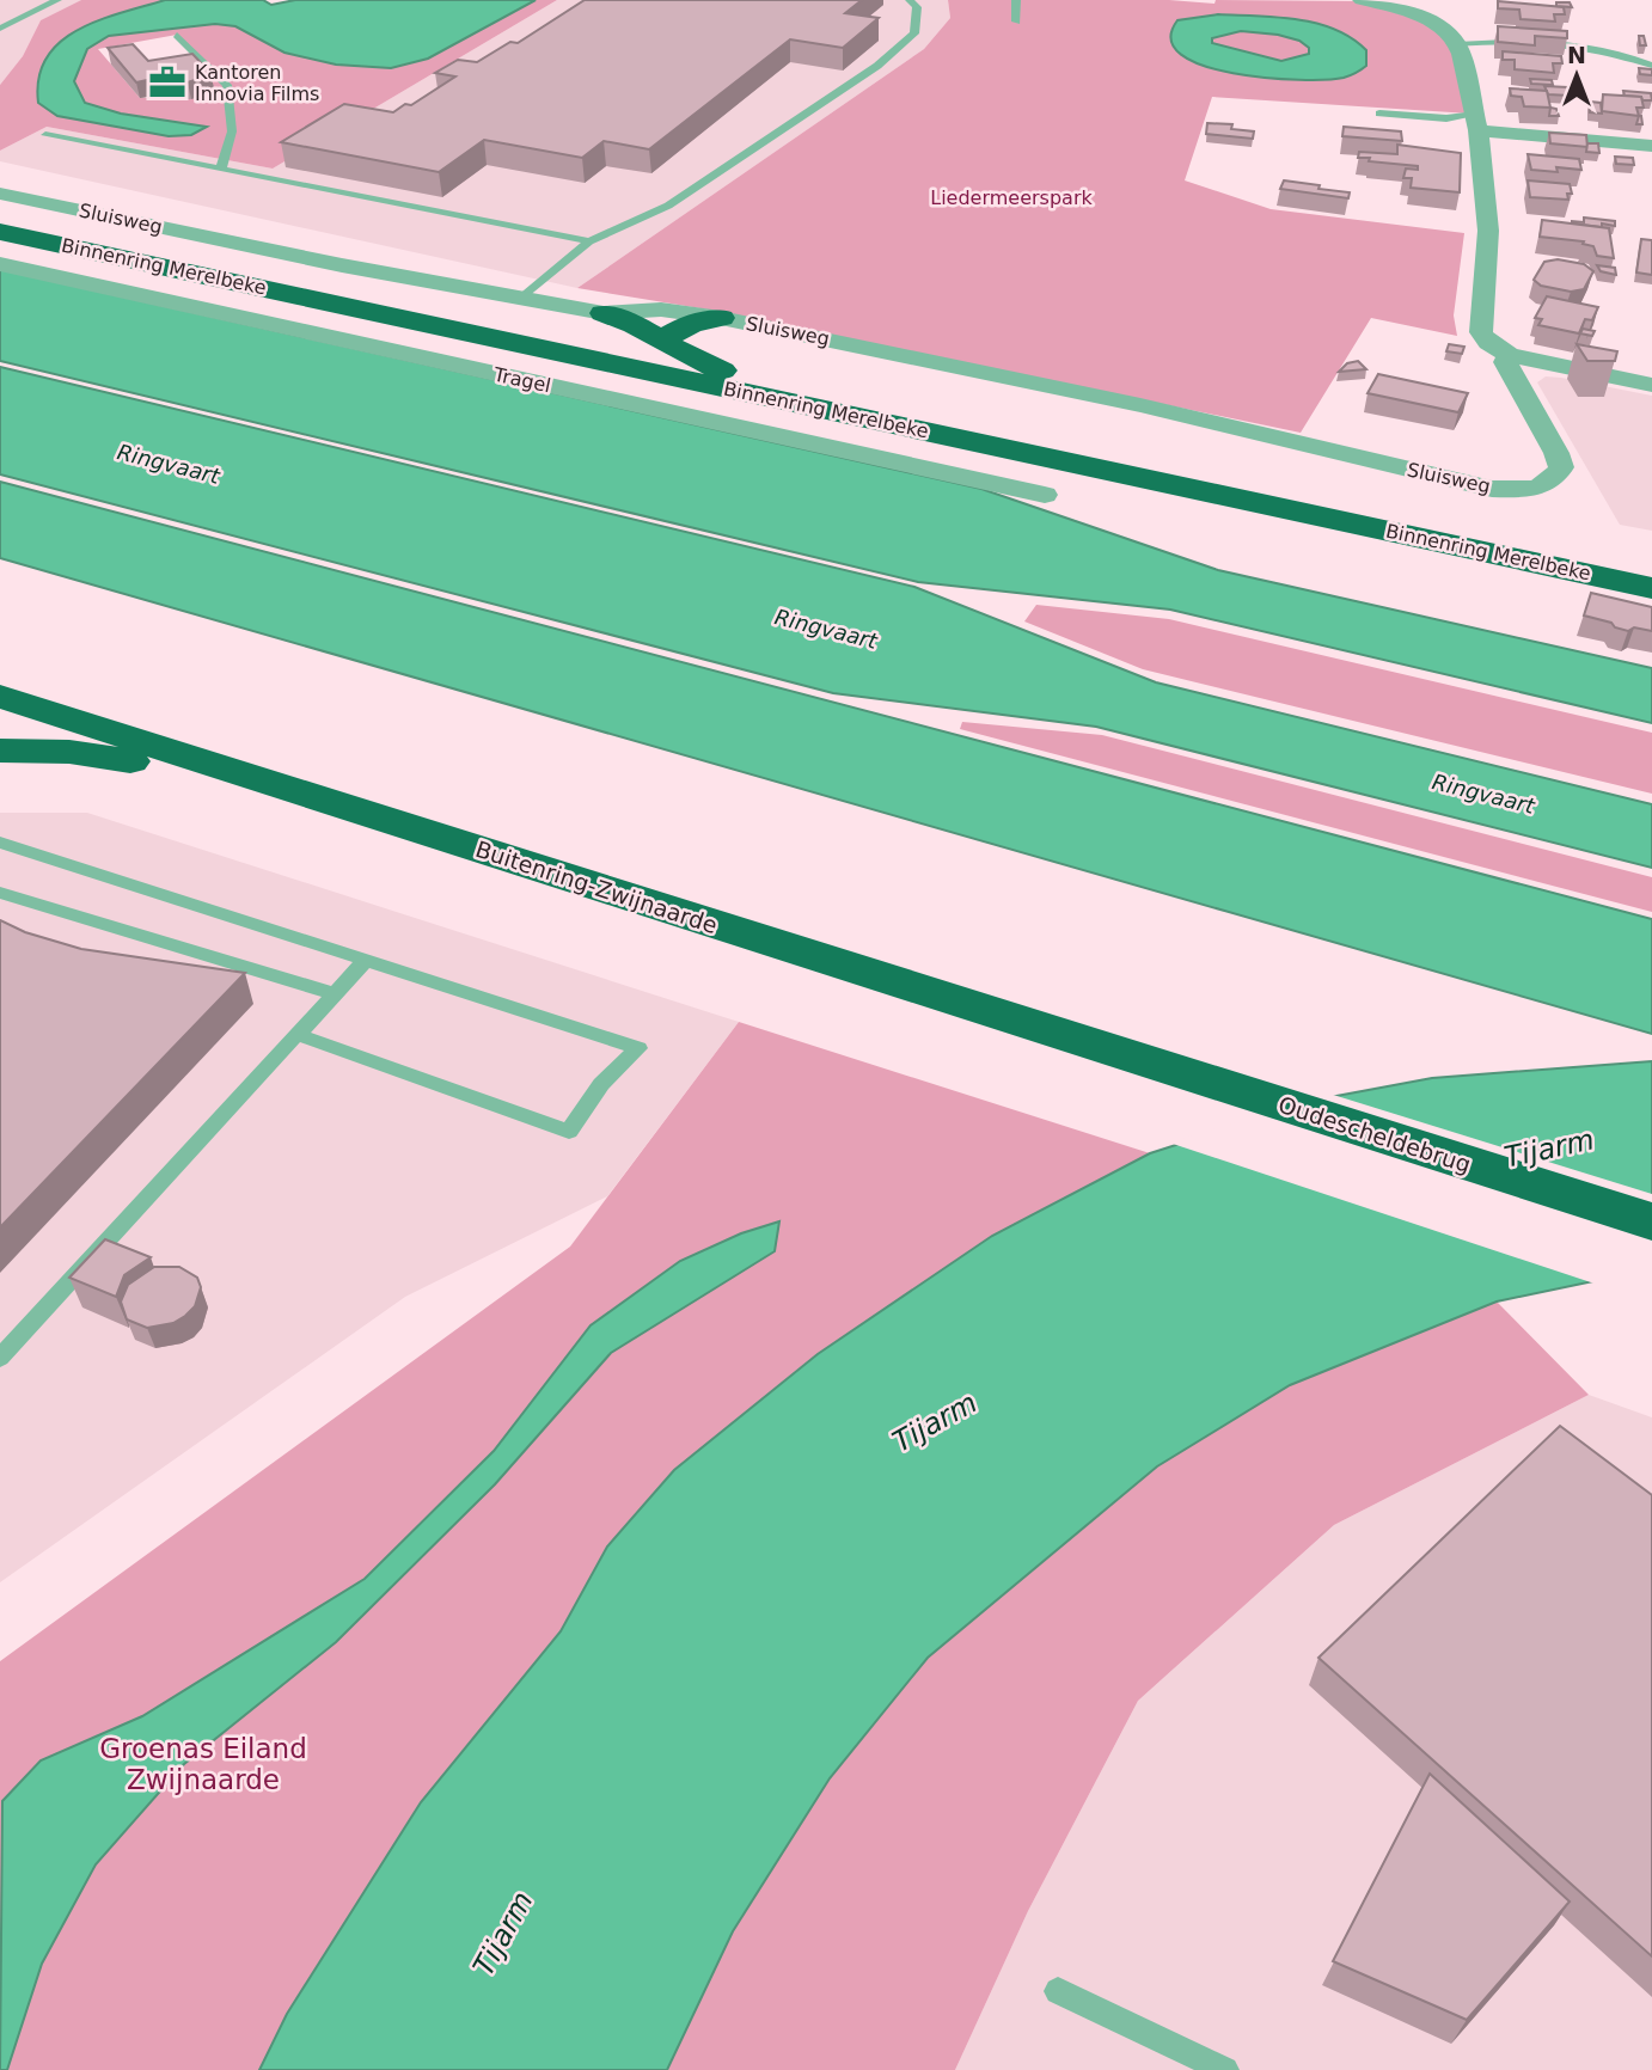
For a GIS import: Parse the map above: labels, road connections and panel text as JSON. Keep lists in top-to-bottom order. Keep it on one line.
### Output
{"streets":{"highway":["Binnenring Merelbeke","Buitenring-Zwijnaarde","Oudescheldebrug"],"street":["Sluisweg","Tragel"]},"crossings":[["Buitenring-Zwijnaarde","Oudescheldebrug"]],"water":["Ringvaart","Tijarm"],"parks":["Liedermeerspark","Groenas Eiland Zwijnaarde"],"places":{"office":["Kantoren Innovia Films"]},"north":"top"}
